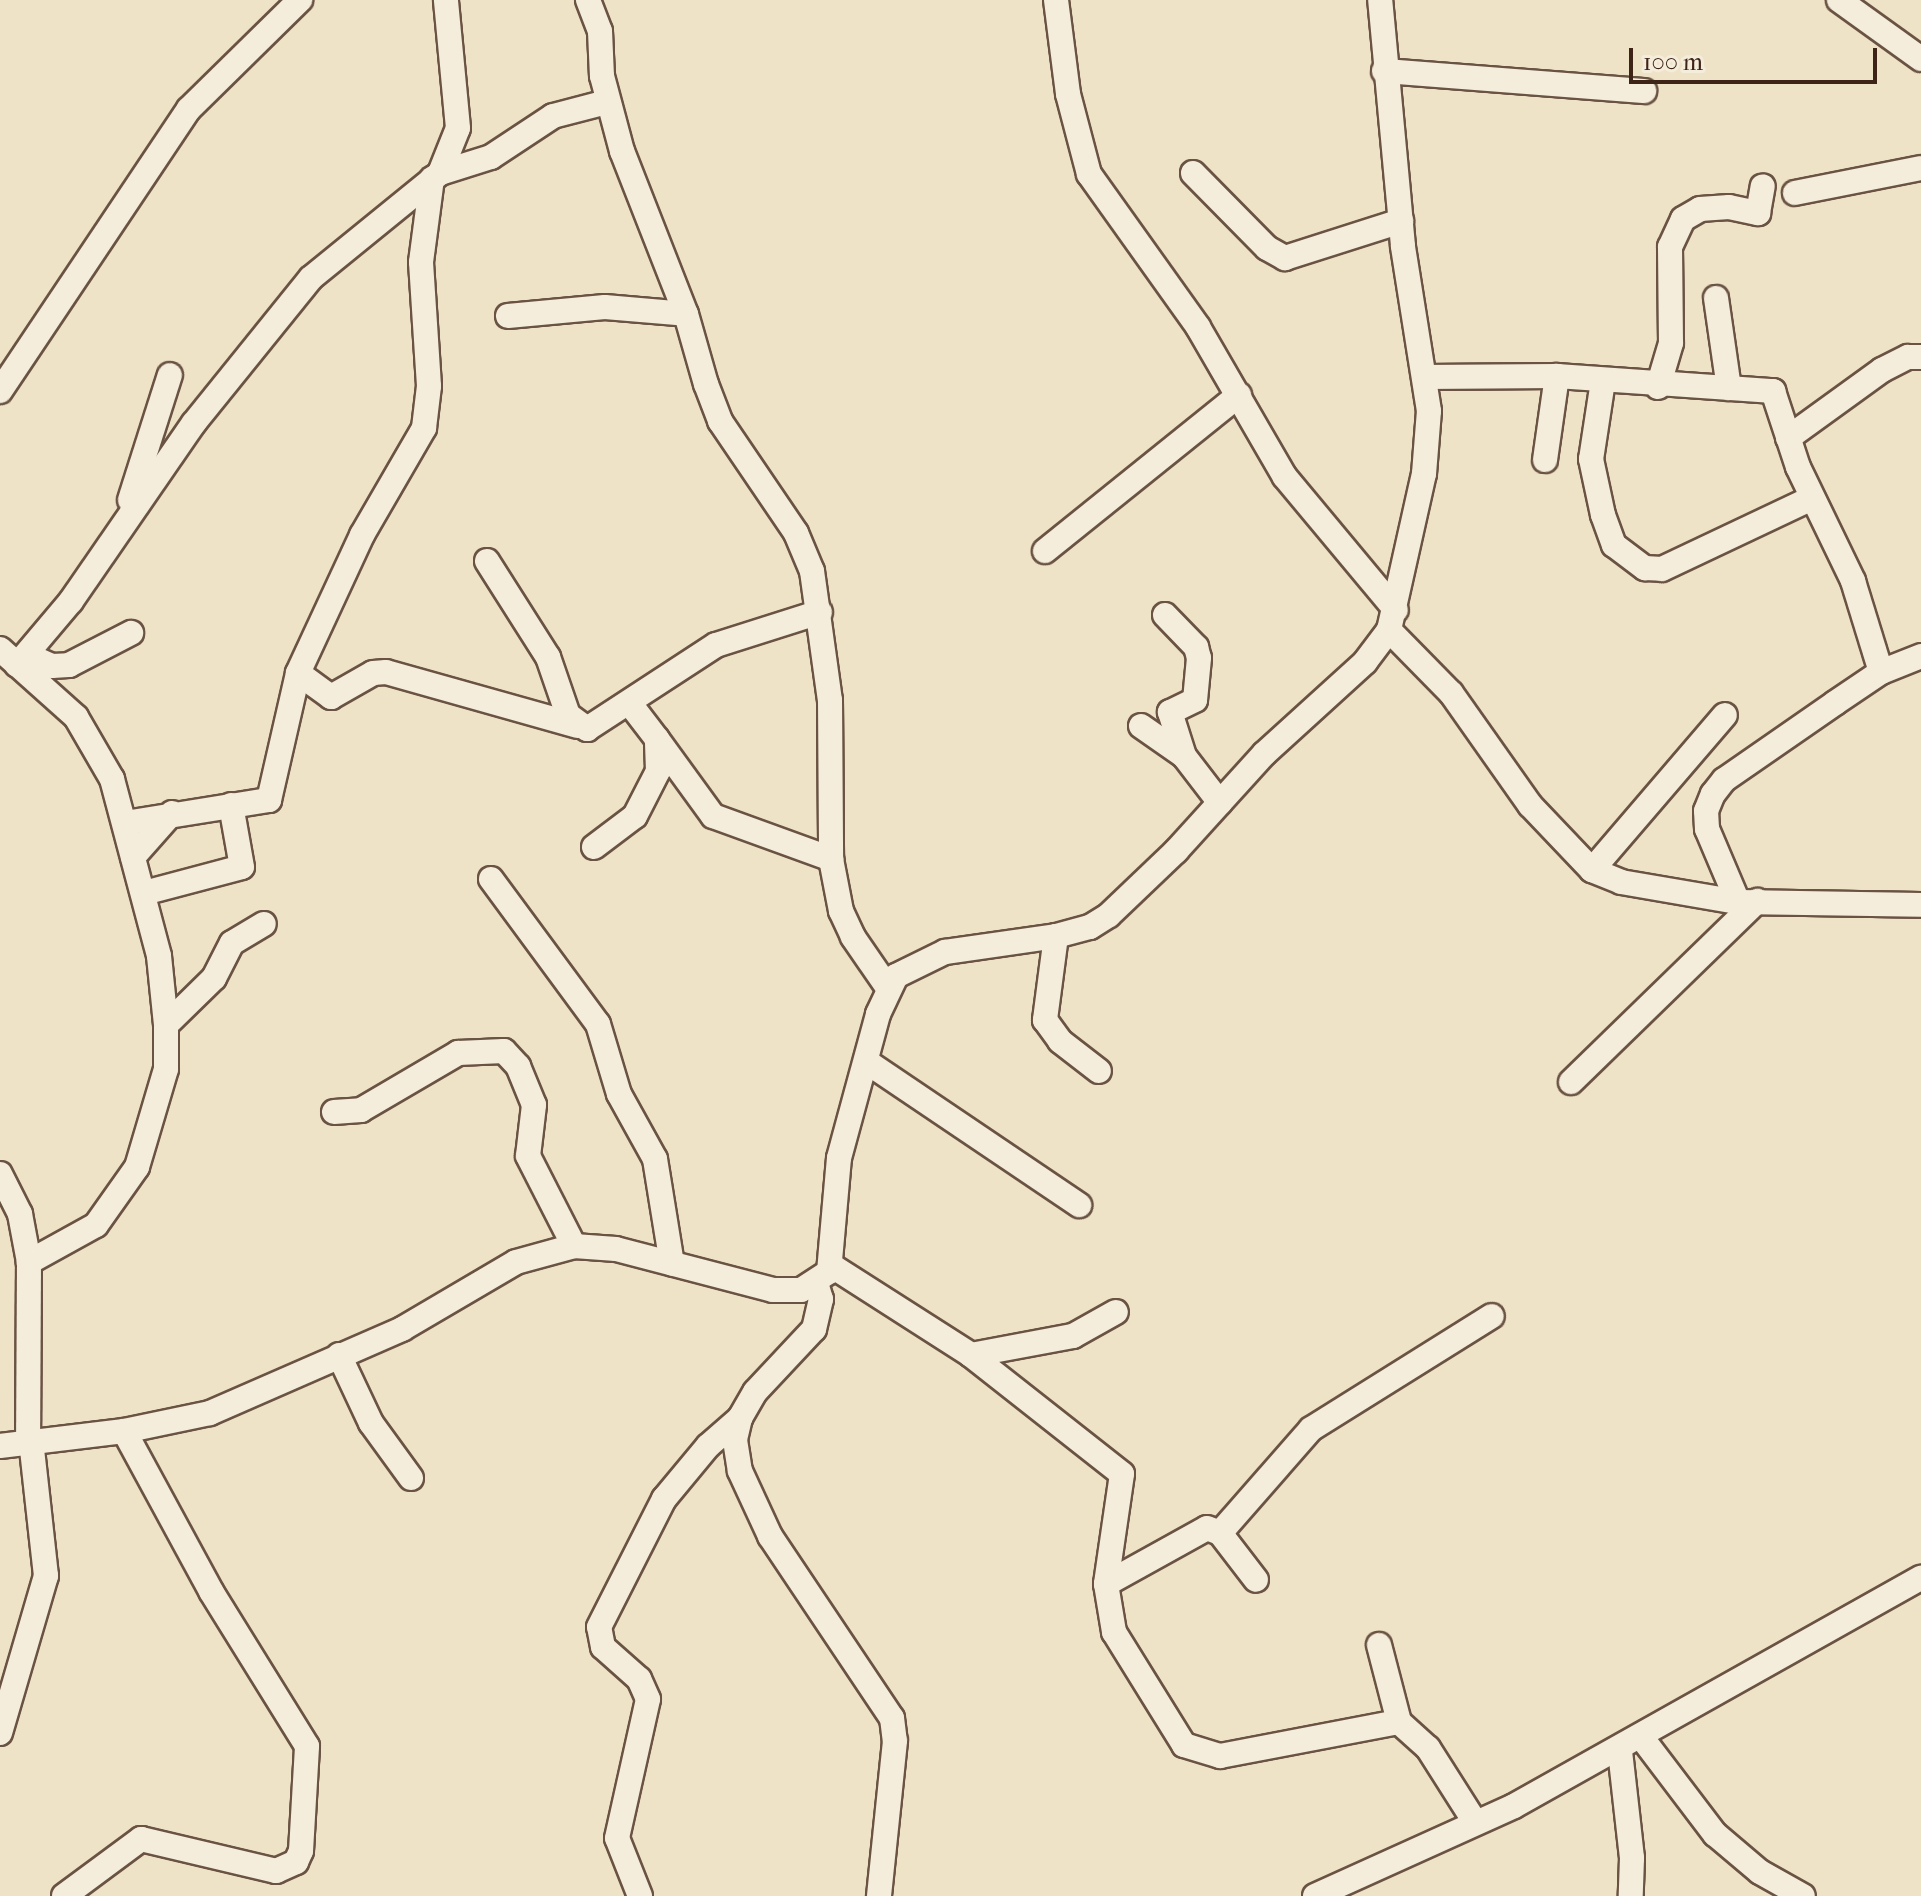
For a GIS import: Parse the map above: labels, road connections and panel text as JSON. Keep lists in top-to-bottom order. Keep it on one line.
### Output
{"scale_bar":"100 m"}
